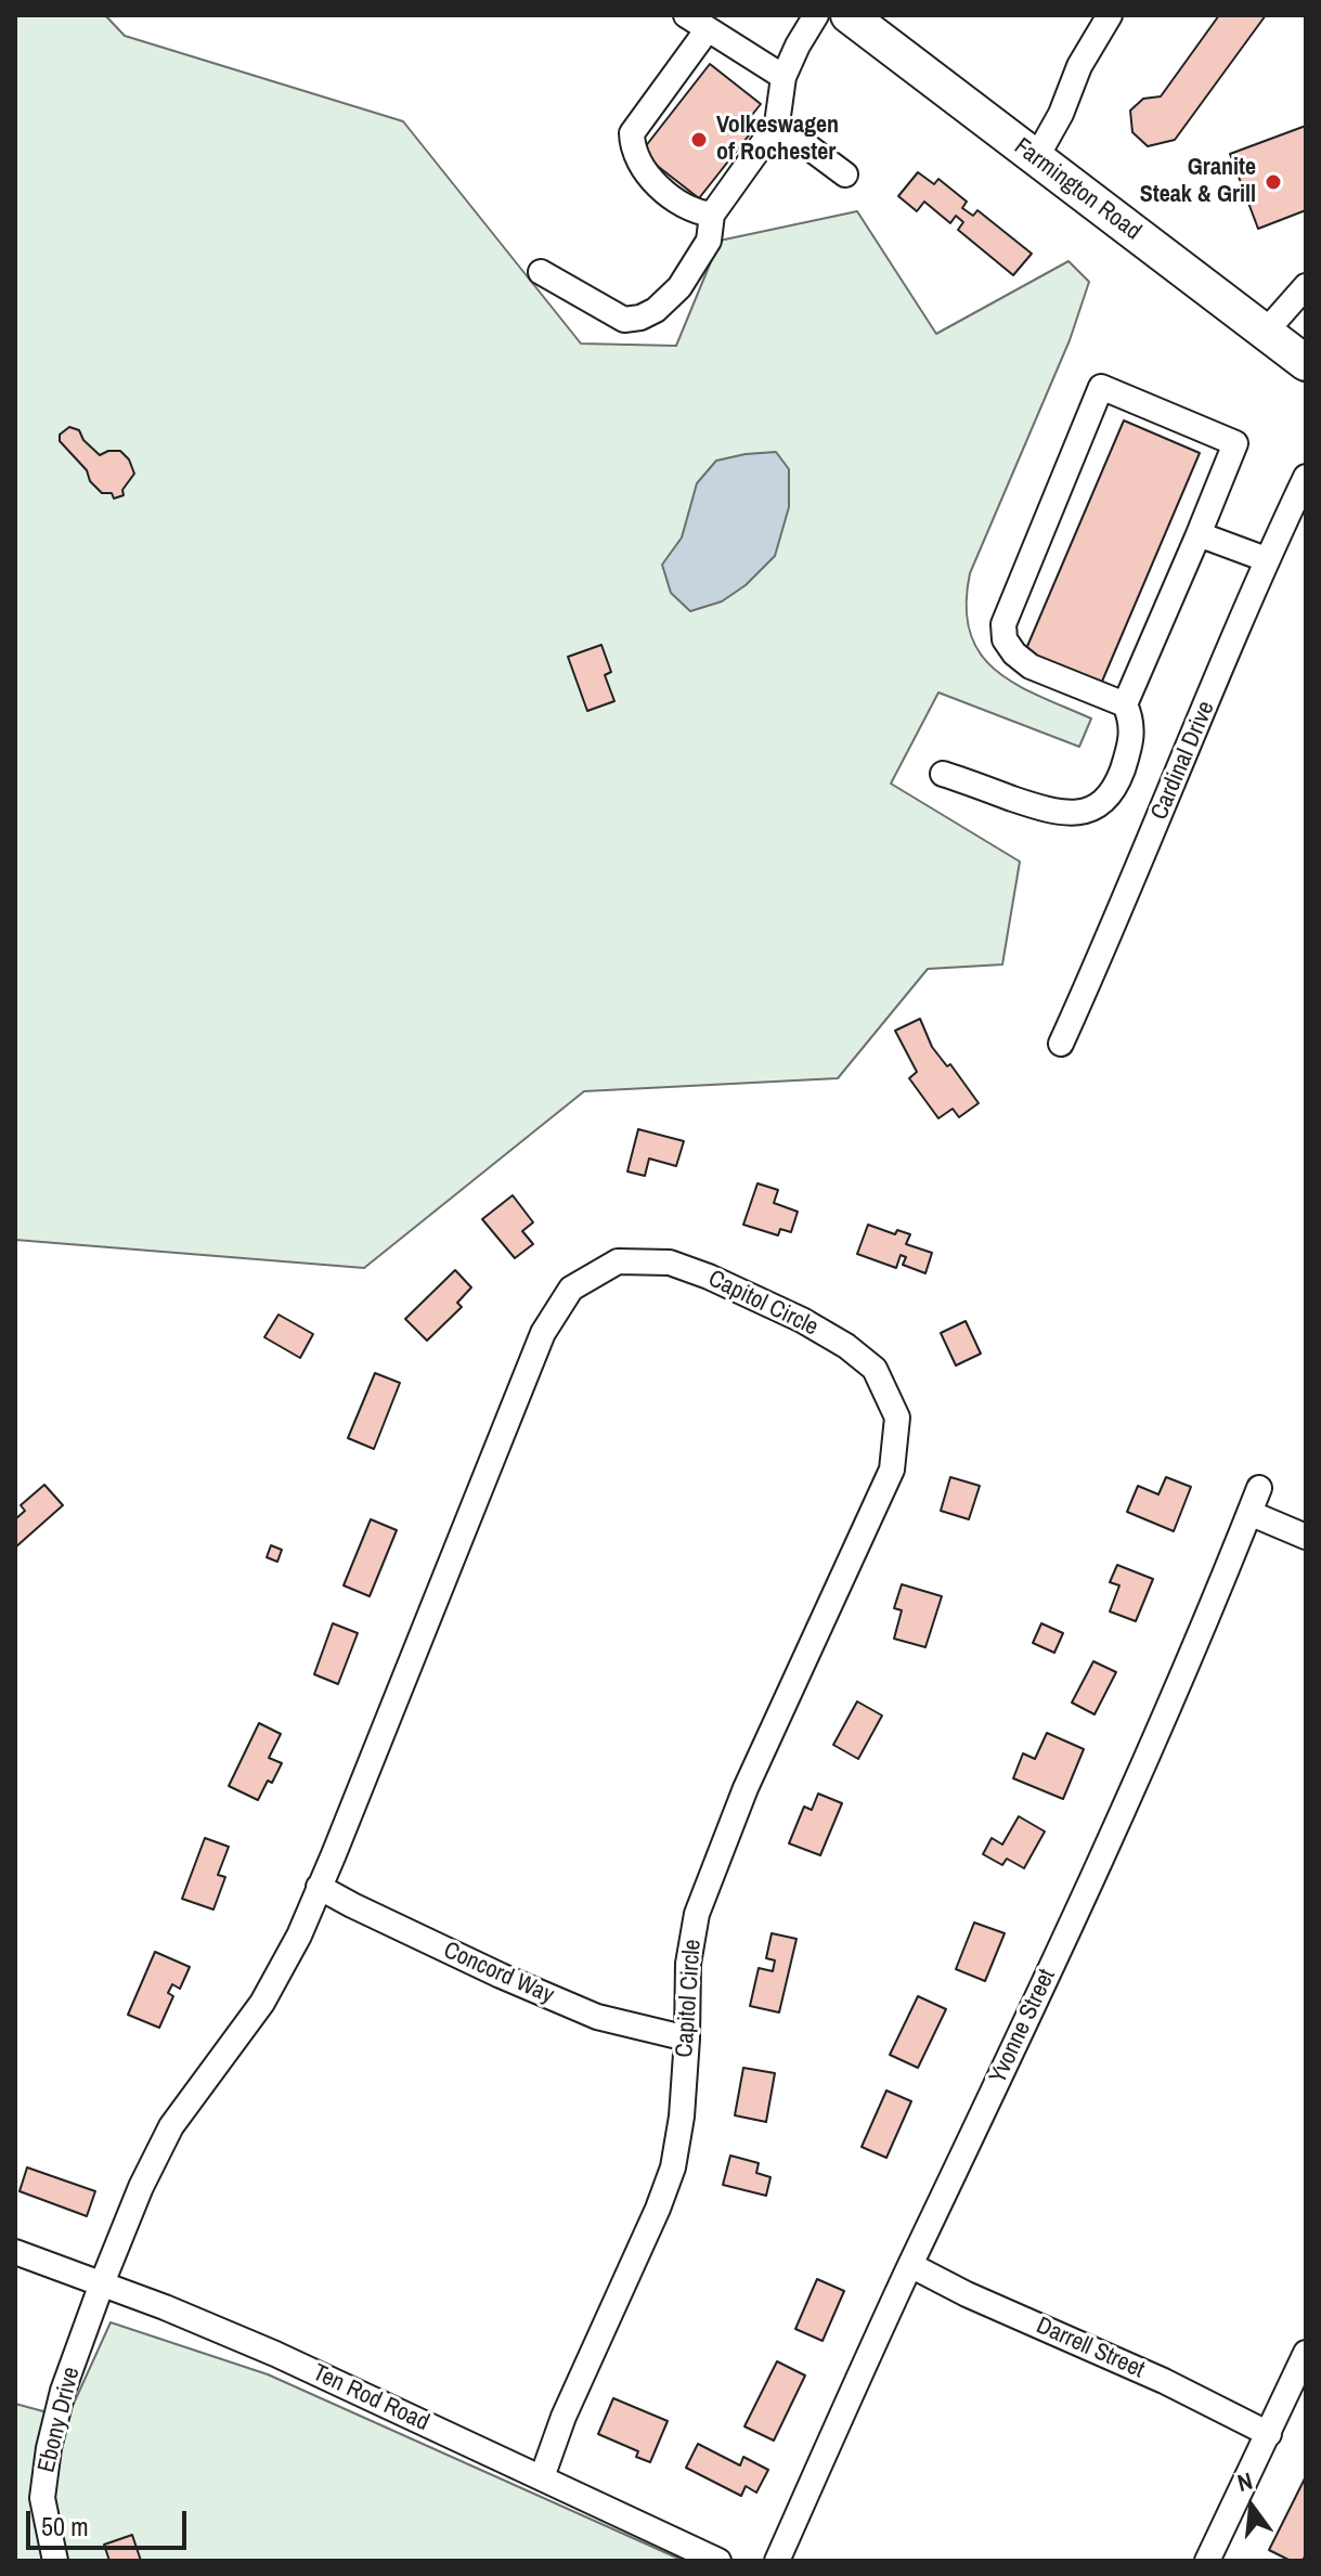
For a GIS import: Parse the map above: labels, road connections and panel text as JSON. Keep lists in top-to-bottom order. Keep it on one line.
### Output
{"streets":{"highway":["Farmington Road"],"street":["Cardinal Drive","Capitol Circle","Concord Way","Yvonne Street","Darrell Street","Ten Rod Road","Ebony Drive"]},"crossings":[["Capitol Circle","Concord Way"],["Capitol Circle","Ten Rod Road"],["Capitol Circle","Ebony Drive"],["Yvonne Street","Darrell Street"],["Ten Rod Road","Ebony Drive"]],"places":["Volkeswagen of Rochester","Granite Steak & Grill"],"scale_bar":"50 m","north":"top"}
